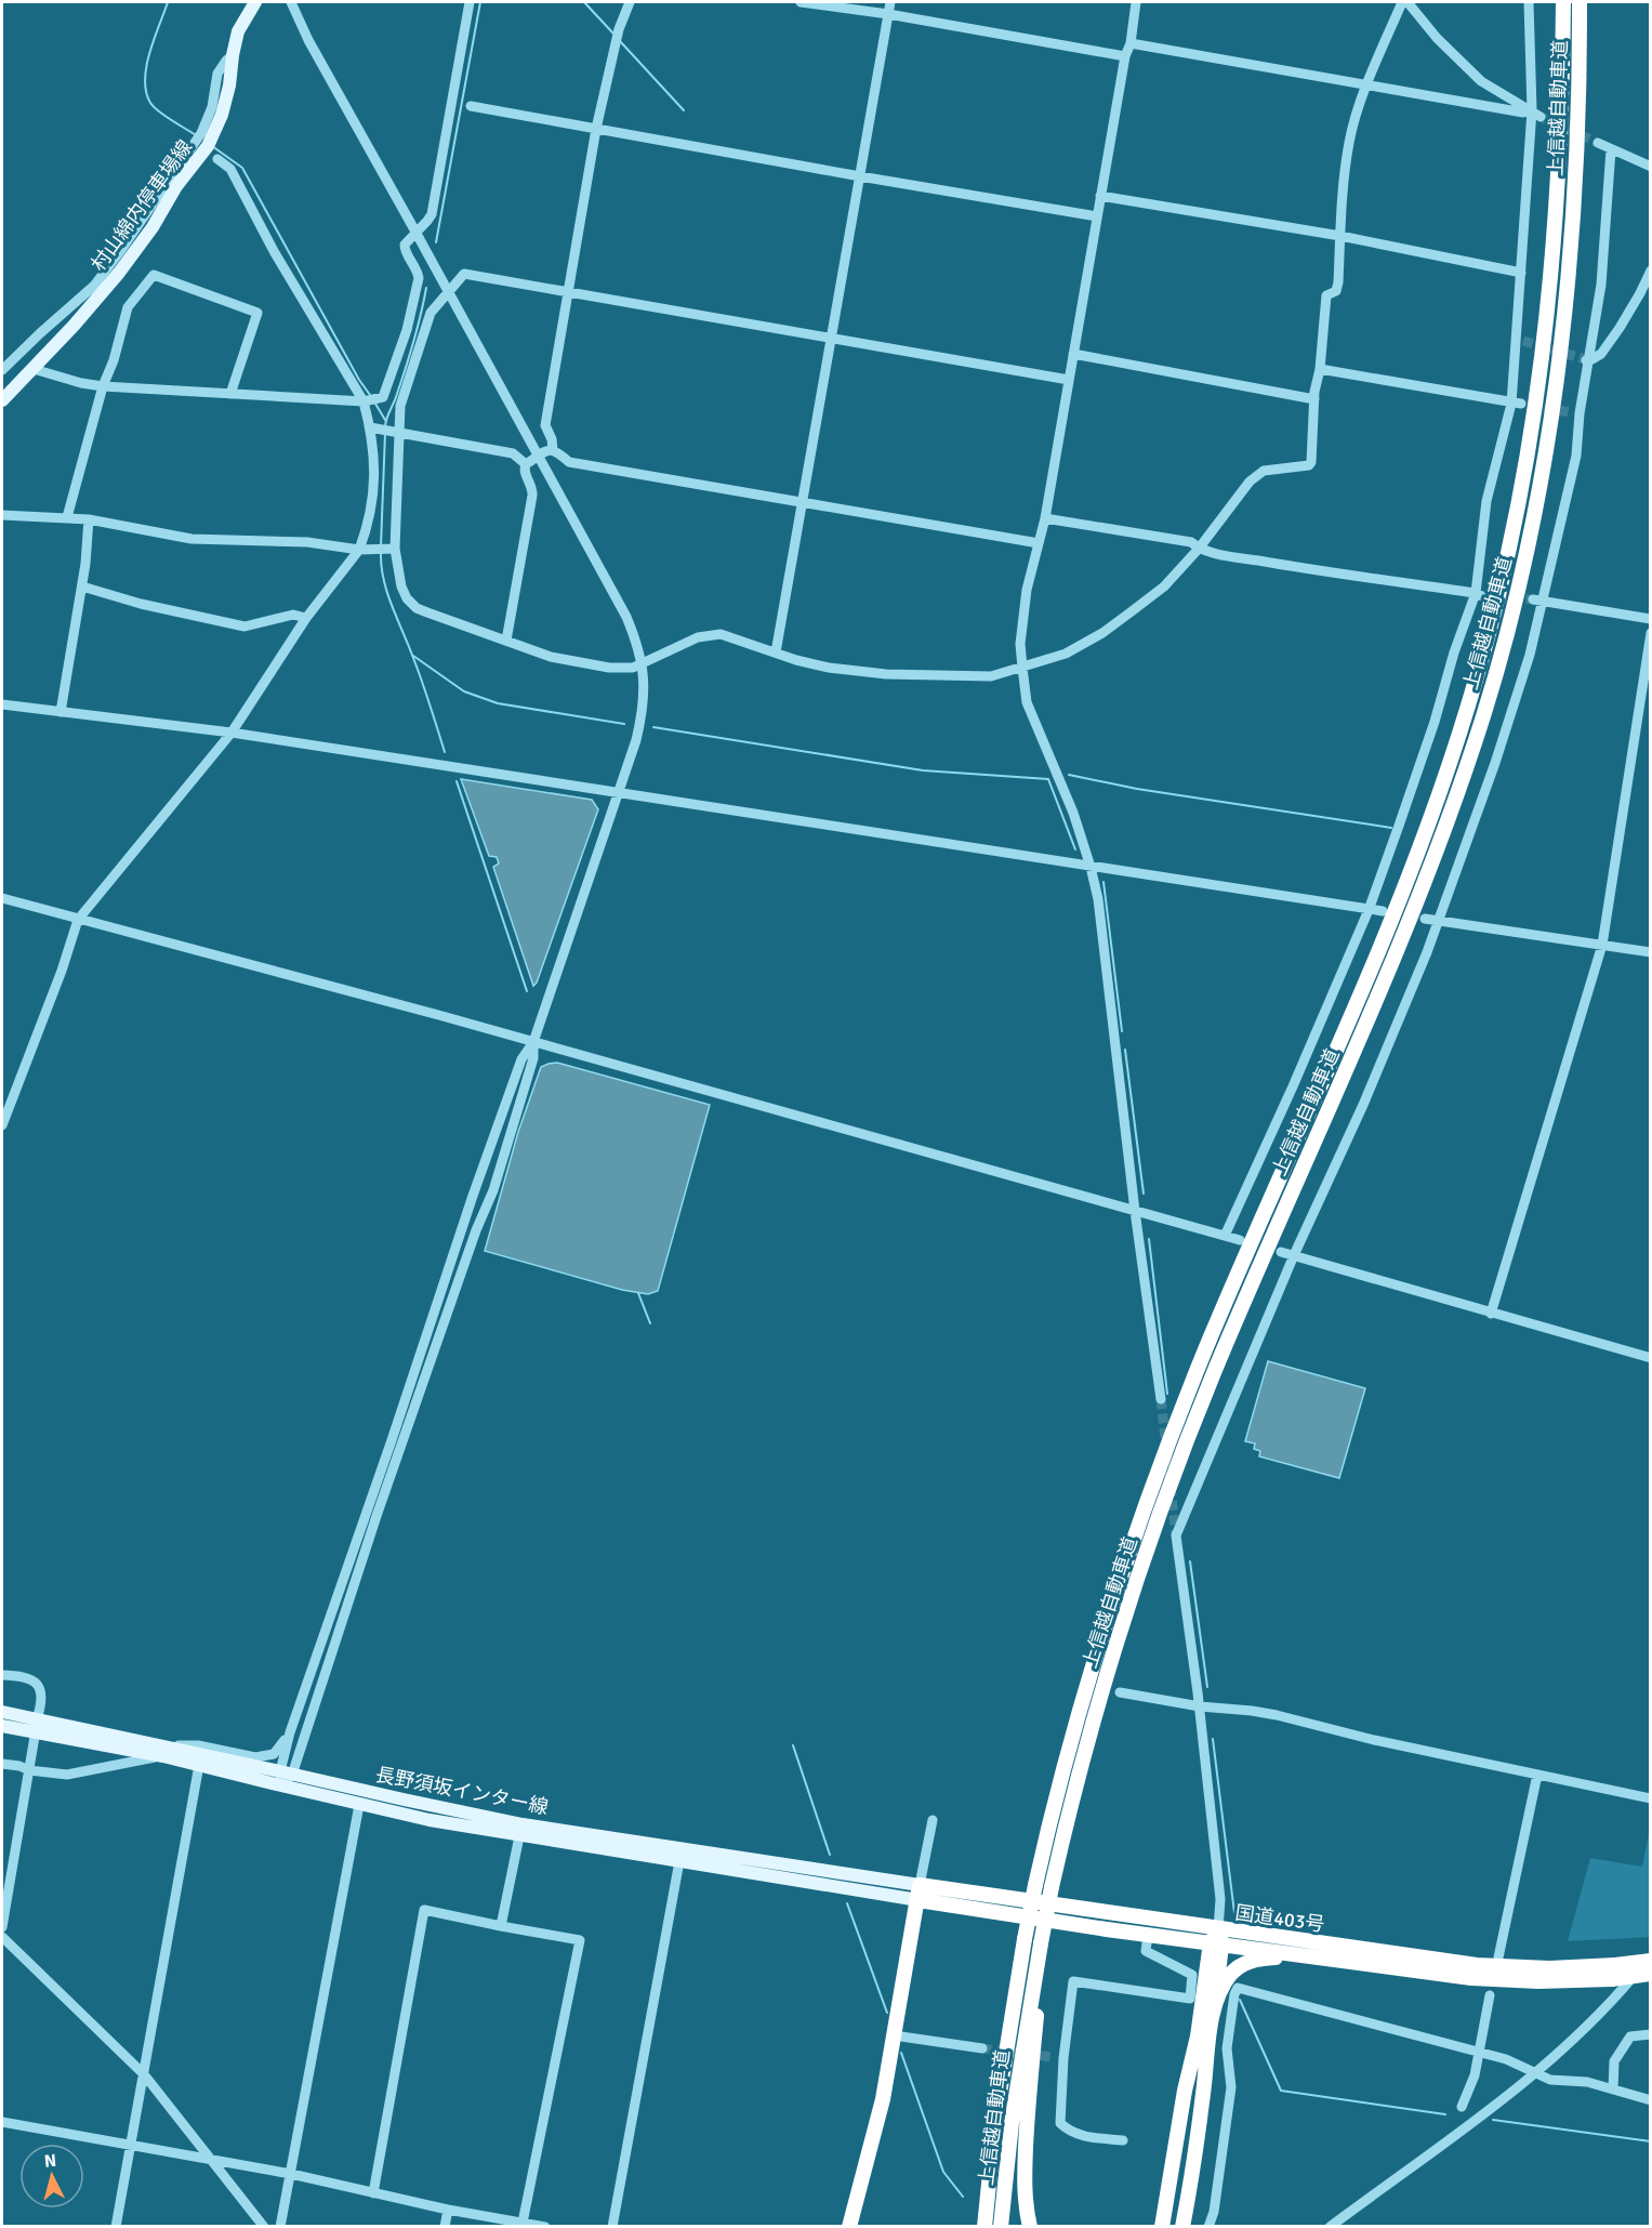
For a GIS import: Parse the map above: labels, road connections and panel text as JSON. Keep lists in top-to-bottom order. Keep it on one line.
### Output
{"streets":{"highway":["上信越自動車道","国道403号"],"main road":["村山綿内停車場線","長野須坂インター線"]},"crossings":[["長野須坂インター線","国道403号"]],"north":"top"}
